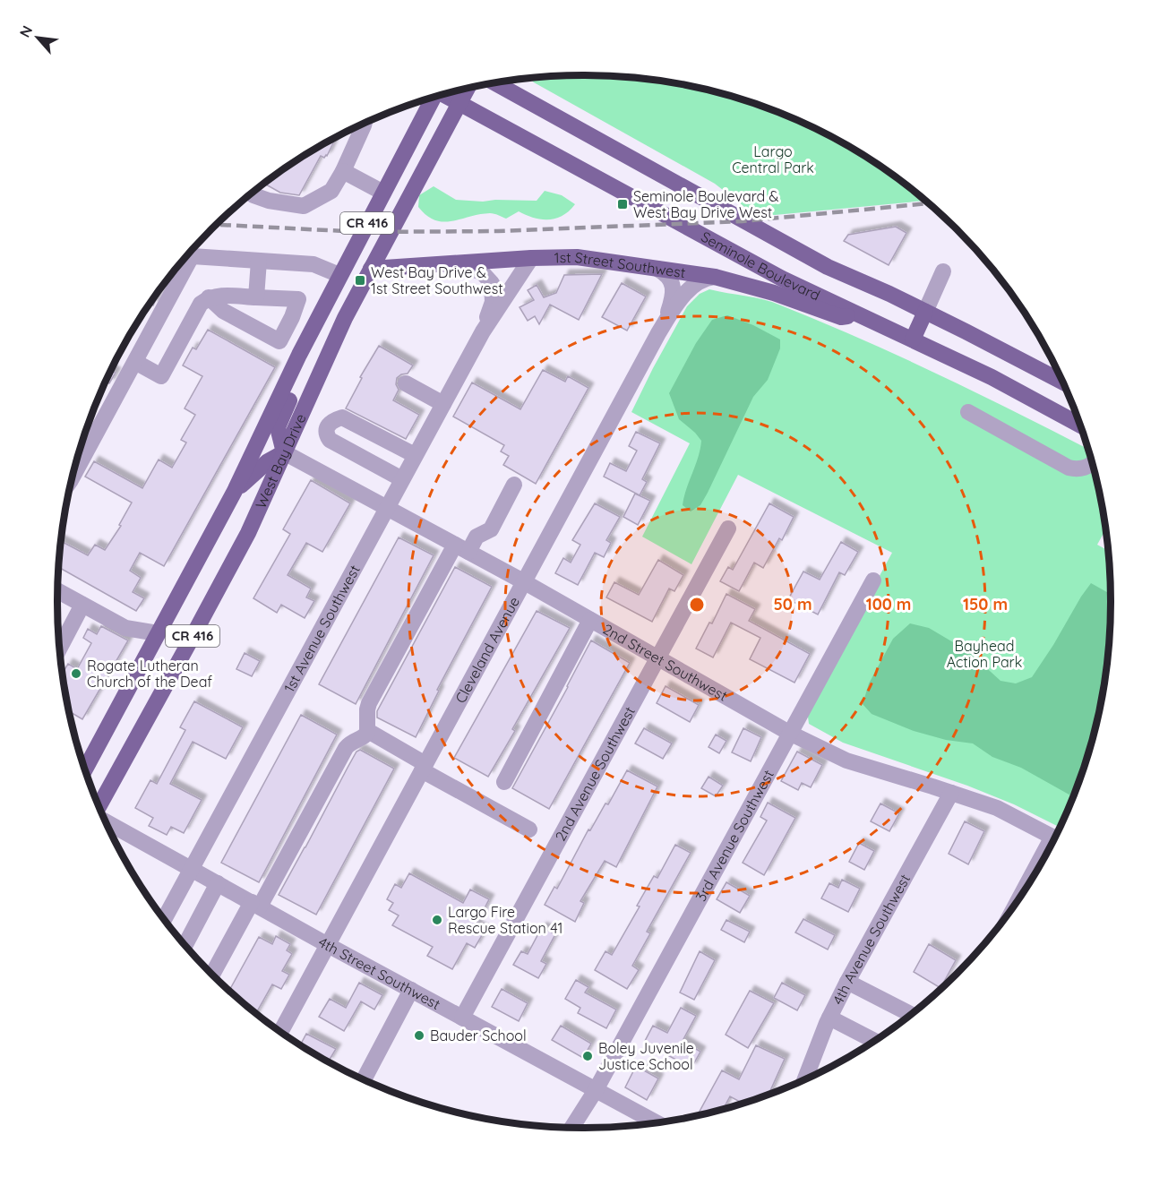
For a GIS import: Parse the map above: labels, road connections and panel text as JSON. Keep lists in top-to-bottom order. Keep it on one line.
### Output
{"streets":{"main road":["CR 416","1st Street Southwest","Seminole Boulevard","West Bay Drive"],"street":["1st Avenue Southwest","Cleveland Avenue","2nd Street Southwest","2nd Avenue Southwest","3rd Avenue Southwest","4th Avenue Southwest","4th Street Southwest"]},"crossings":[["1st Street Southwest","Seminole Boulevard"],["1st Street Southwest","West Bay Drive"],["1st Street Southwest","1st Avenue Southwest"],["1st Street Southwest","Cleveland Avenue"],["Seminole Boulevard","West Bay Drive"],["West Bay Drive","2nd Street Southwest"],["1st Avenue Southwest","2nd Street Southwest"],["1st Avenue Southwest","4th Street Southwest"],["Cleveland Avenue","2nd Street Southwest"],["Cleveland Avenue","4th Street Southwest"],["2nd Street Southwest","2nd Avenue Southwest"],["2nd Street Southwest","3rd Avenue Southwest"],["2nd Street Southwest","4th Avenue Southwest"],["2nd Avenue Southwest","4th Street Southwest"],["3rd Avenue Southwest","4th Street Southwest"]],"parks":["Largo Central Park","Bayhead Action Park"],"places":{"transit":["Seminole Boulevard & West Bay Drive West","West Bay Drive & 1st Street Southwest"],"other":["Rogate Lutheran Church of the Deaf","Largo Fire Rescue Station 41","Bauder School","Boley Juvenile Justice School"]},"north":"top left","rings":["50 m","100 m","150 m"]}
